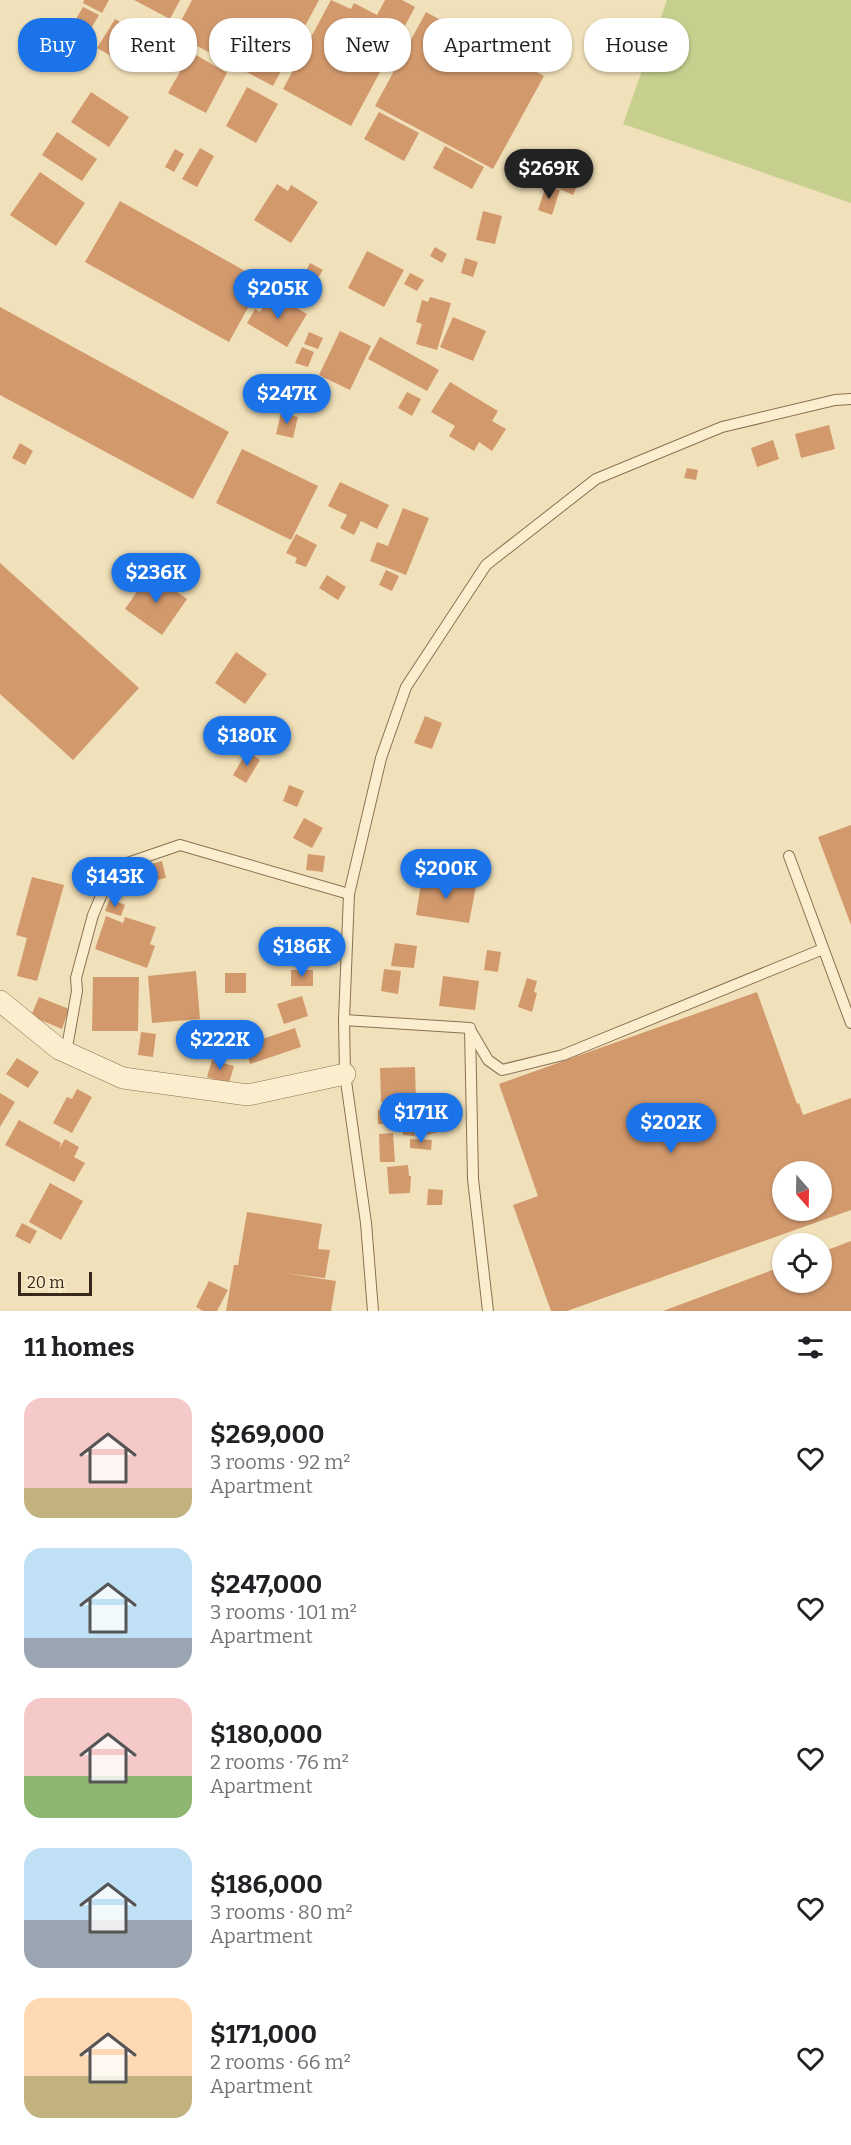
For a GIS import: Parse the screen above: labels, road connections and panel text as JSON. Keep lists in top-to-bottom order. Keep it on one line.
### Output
{"scale_bar":"20 m","north":"bottom","page":{"chip":["Buy","Rent","Filters","New","Apartment","House"],"price":["$269K","$205K","$247K","$236K","$180K","$200K","$143K","$186K","$222K","$171K","$202K"],"scale":"20 m","heading":"11 homes","list":[{"name":"$269,000","note":"3 rooms · 92 m² · Apartment"},{"name":"$247,000","note":"3 rooms · 101 m² · Apartment"},{"name":"$180,000","note":"2 rooms · 76 m² · Apartment"},{"name":"$186,000","note":"3 rooms · 80 m² · Apartment"},{"name":"$171,000","note":"2 rooms · 66 m² · Apartment"}]}}
